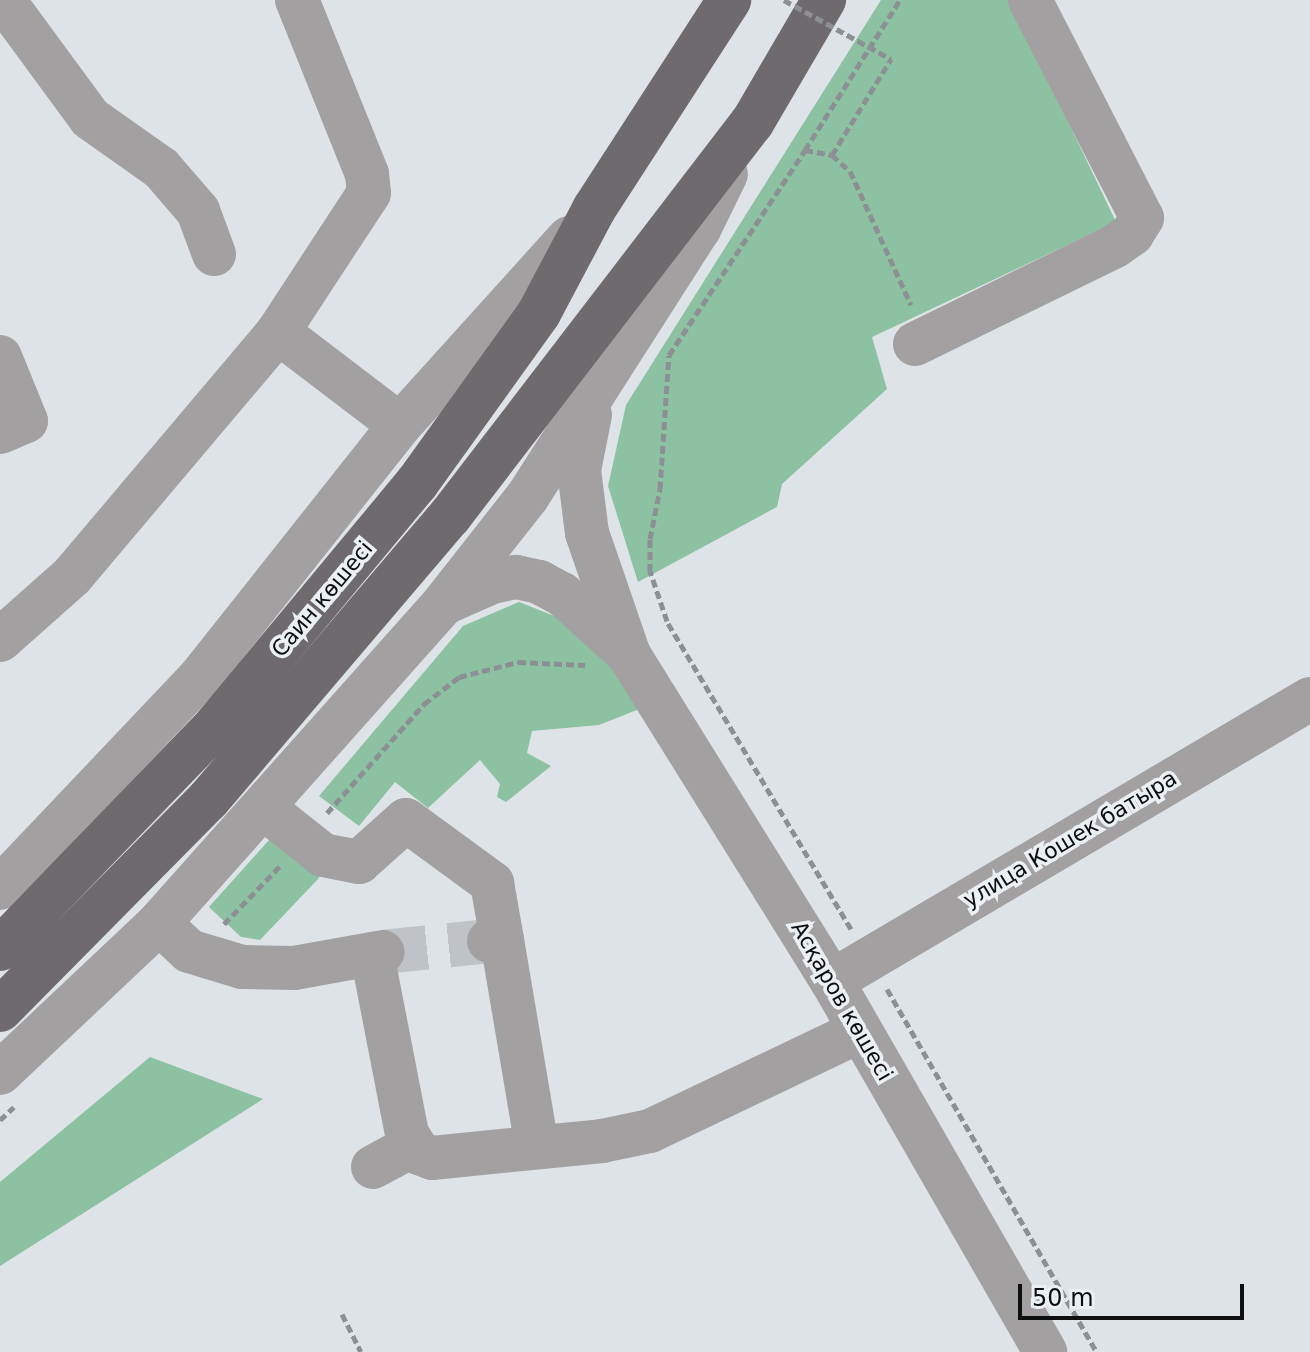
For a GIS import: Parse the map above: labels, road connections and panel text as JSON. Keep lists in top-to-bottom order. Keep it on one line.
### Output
{"streets":{"main road":["Саин көшесі"],"street":["улица Кошек батыра","Асқаров көшесі"]},"crossings":[["улица Кошек батыра","Асқаров көшесі"]],"scale_bar":"50 m"}
